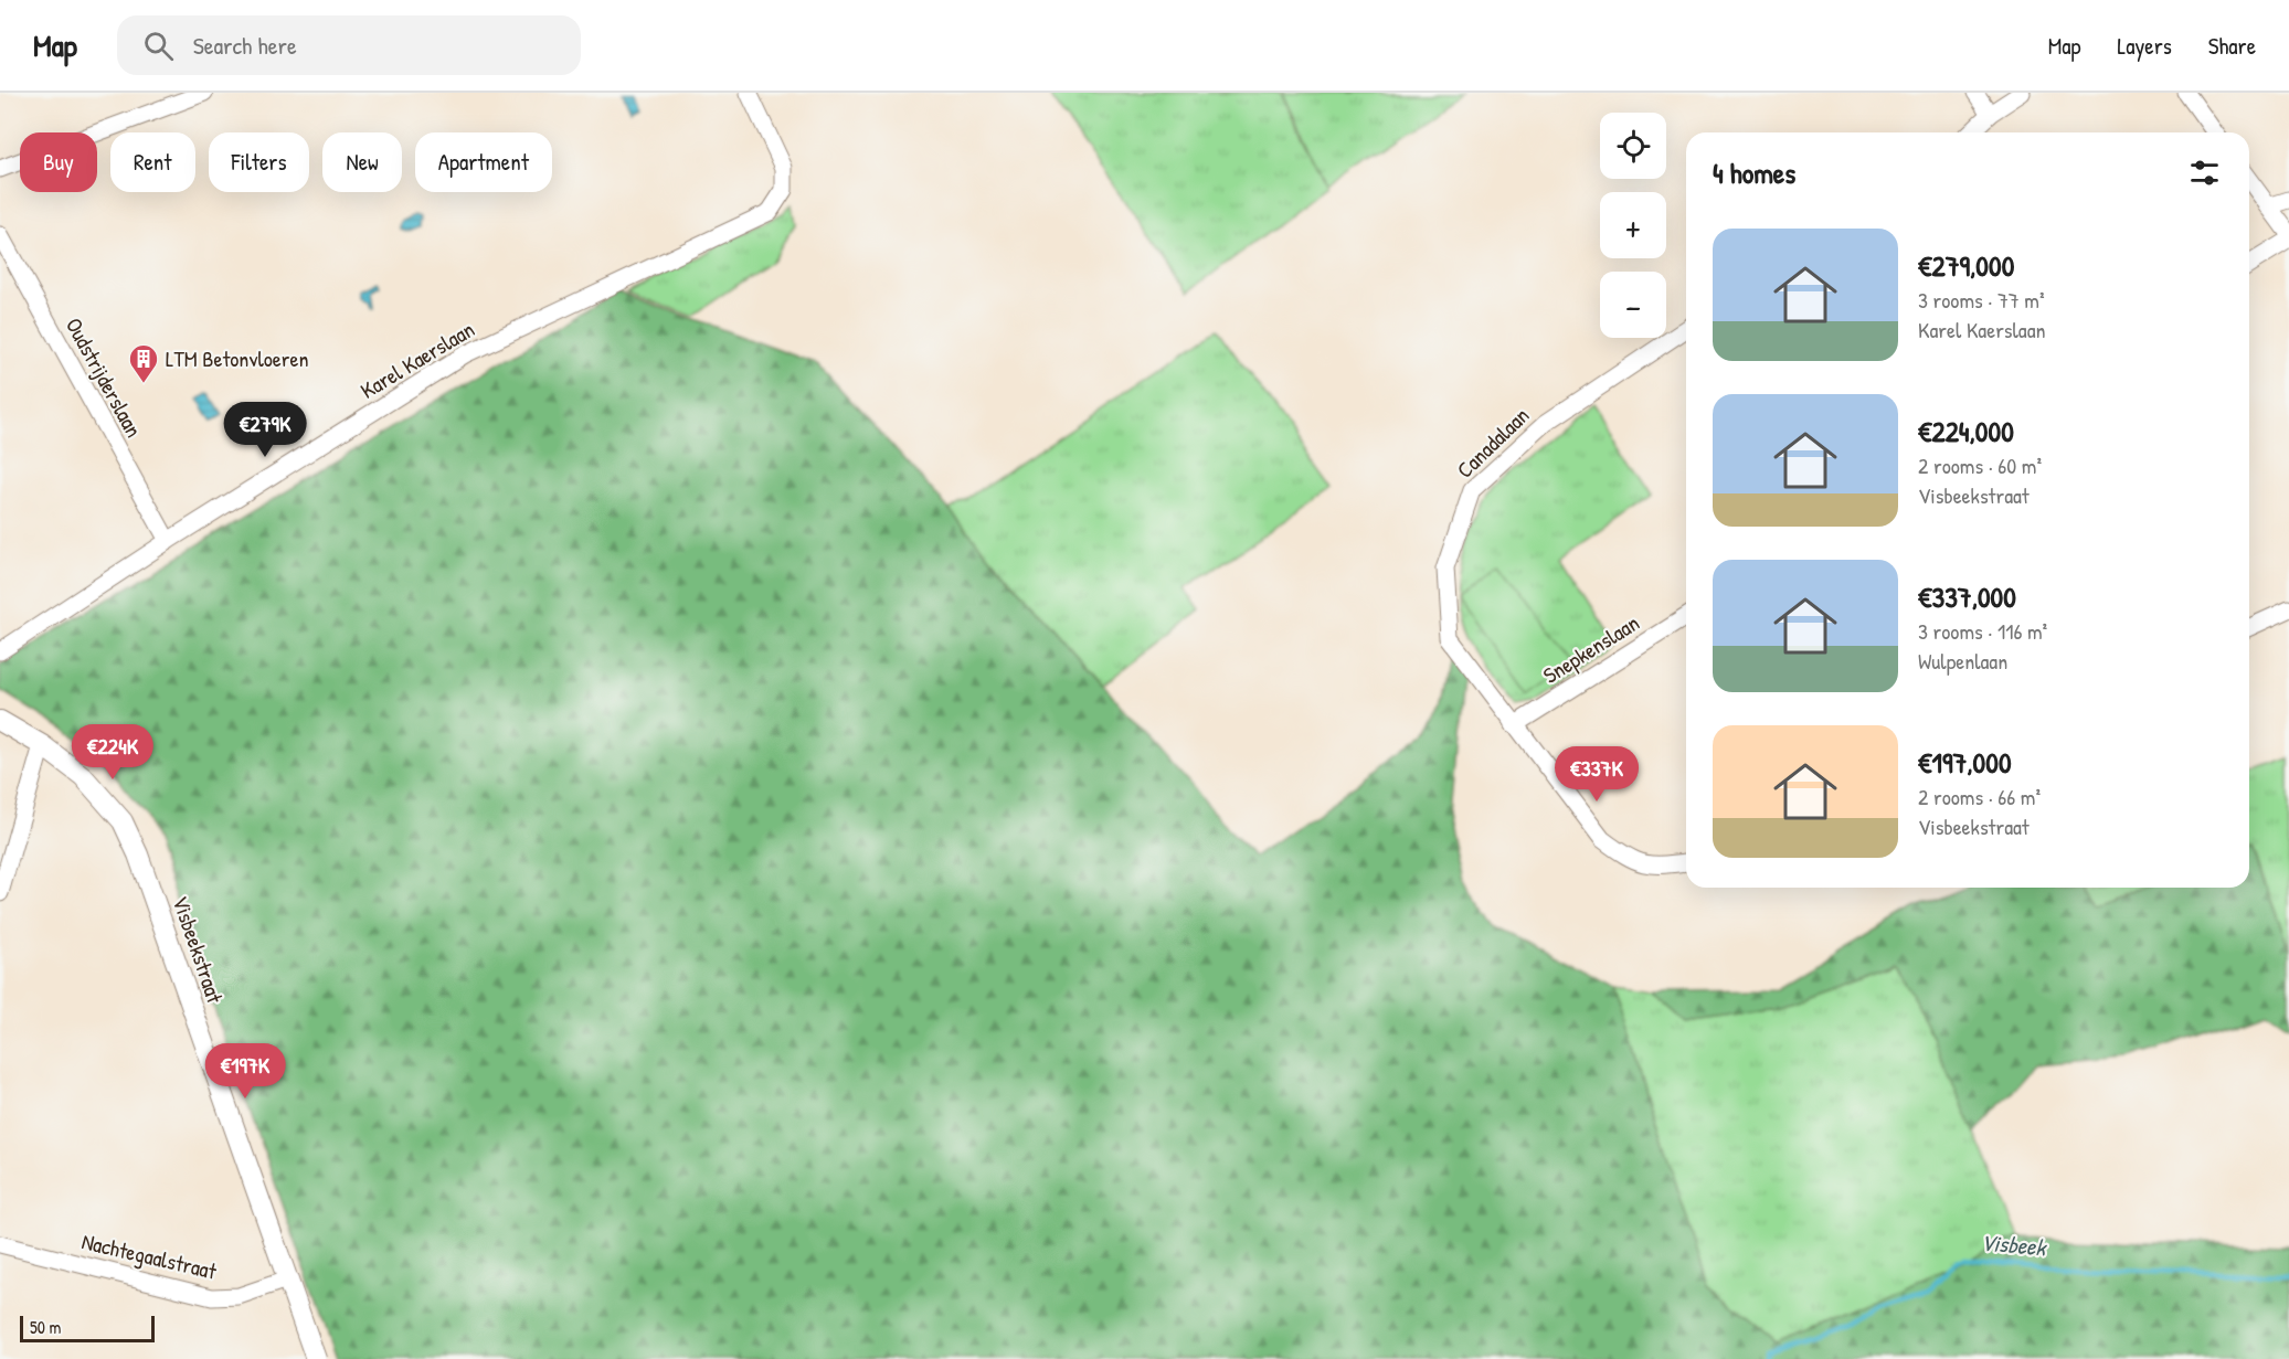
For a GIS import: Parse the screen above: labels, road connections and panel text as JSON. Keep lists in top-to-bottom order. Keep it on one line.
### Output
{"streets":{"street":["Karel Kaerslaan","Oudstrijderslaan","Canadalaan","Snepkenslaan","Visbeekstraat","Nachtegaalstraat"]},"crossings":[["Karel Kaerslaan","Oudstrijderslaan"],["Canadalaan","Snepkenslaan"],["Visbeekstraat","Nachtegaalstraat"]],"water":["Visbeek"],"places":{"building":["LTM Betonvloeren"]},"scale_bar":"50 m","page":{"header":"Map","search":"Search here","nav":["Map","Layers","Share"],"map_buttons":["+","−"],"chip":["Buy","Rent","Filters","New","Apartment"],"heading":"4 homes","list":[{"name":"€279,000","note":"3 rooms · 77 m² · Karel Kaerslaan"},{"name":"€224,000","note":"2 rooms · 60 m² · Visbeekstraat"},{"name":"€337,000","note":"3 rooms · 116 m² · Wulpenlaan"},{"name":"€197,000","note":"2 rooms · 66 m² · Visbeekstraat"}],"price":["€279K","€224K","€337K","€197K"],"scale":"50 m"}}
